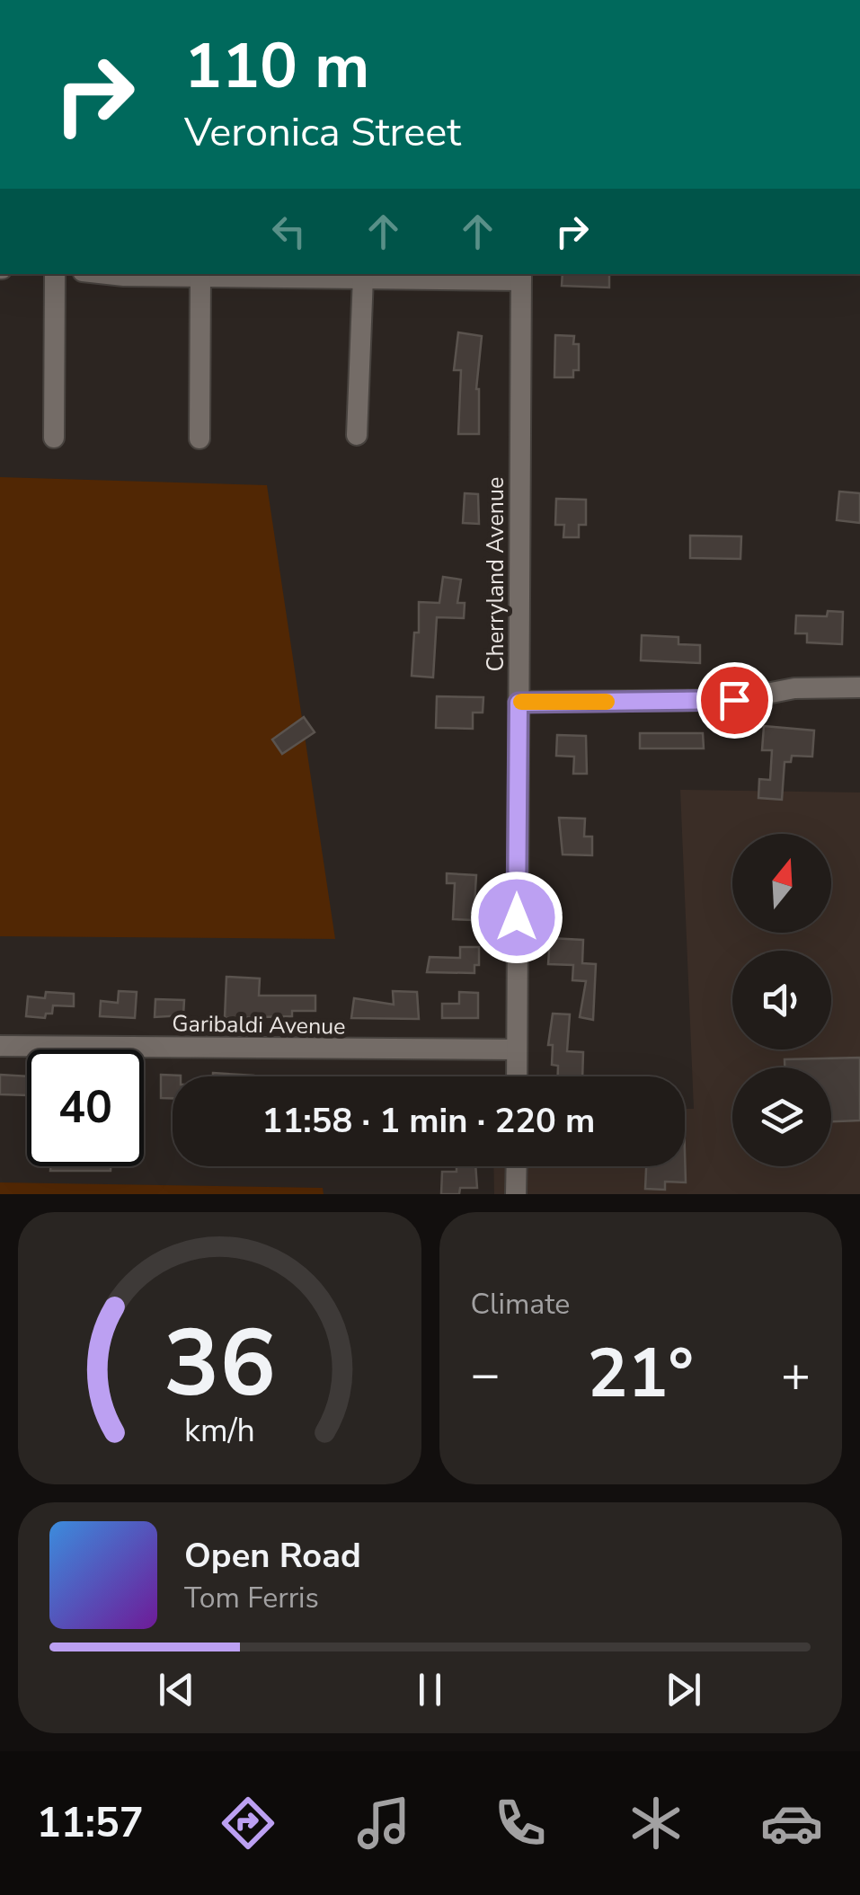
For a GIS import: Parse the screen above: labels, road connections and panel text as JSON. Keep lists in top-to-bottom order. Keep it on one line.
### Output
{"streets":{"street":["Cherryland Avenue","Garibaldi Avenue"]},"crossings":[["Cherryland Avenue","Garibaldi Avenue"]],"north":"top","page":{"turn":["110 m","Veronica Street"],"limit":"40","trip":"11:58 · 1 min · 220 m","tile":"Climate","heat":["−","21°","+"],"song":["Open Road","Tom Ferris"],"tabs":"11:57","gauge":["36","km/h"]}}
